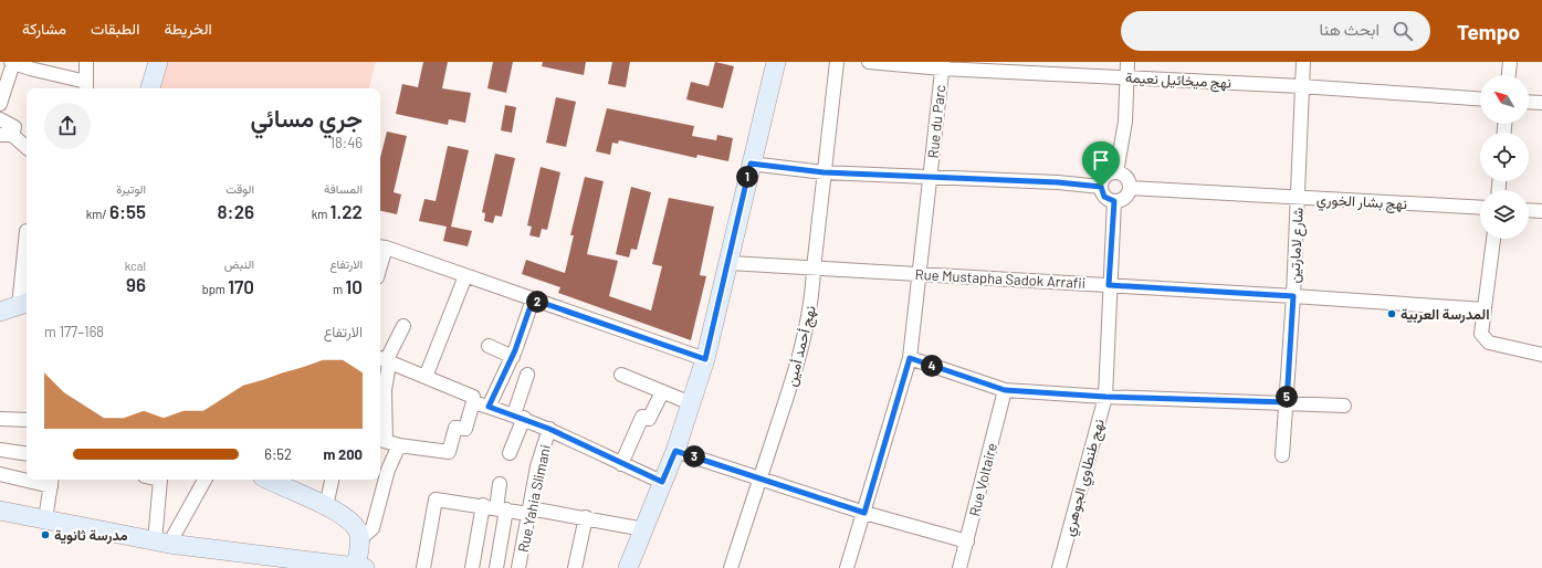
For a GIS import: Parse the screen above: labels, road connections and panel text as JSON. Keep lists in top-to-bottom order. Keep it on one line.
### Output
{"streets":{"street":["نهج ميخائيل نعيمة","Rue du Parc","نهج بشار الخوري","شارع لامارتين","Rue Mustapha Sadok Arrafii","نهج أحمد أمين","نهج طنطاوي الجوهري","Rue Voltaire","Rue Yahia Slimani"]},"crossings":[["نهج ميخائيل نعيمة","Rue du Parc"],["نهج ميخائيل نعيمة","شارع لامارتين"],["Rue du Parc","Rue Mustapha Sadok Arrafii"],["نهج بشار الخوري","شارع لامارتين"],["نهج بشار الخوري","نهج طنطاوي الجوهري"],["شارع لامارتين","Rue Mustapha Sadok Arrafii"],["Rue Mustapha Sadok Arrafii","نهج أحمد أمين"],["Rue Mustapha Sadok Arrafii","نهج طنطاوي الجوهري"]],"places":["المدرسة العربية","مدرسة ثانوية"],"north":"top left","page":{"header":"Tempo","search":"ابحث هنا","nav":["الخريطة","الطبقات","مشاركة"],"heading":["جري مسائي","18:46"],"stats":[["المسافة","1.22 km"],["الوقت","8:26"],["الوتيرة","6:55 /km"],["الارتفاع","10 m"],["النبض","170 bpm"],["kcal","96"]],"pins":["1","2","4","5","3"],"chart":["الارتفاع","168–177 m"],"list":[{"name":"200 m","note":"6:52"}]}}
